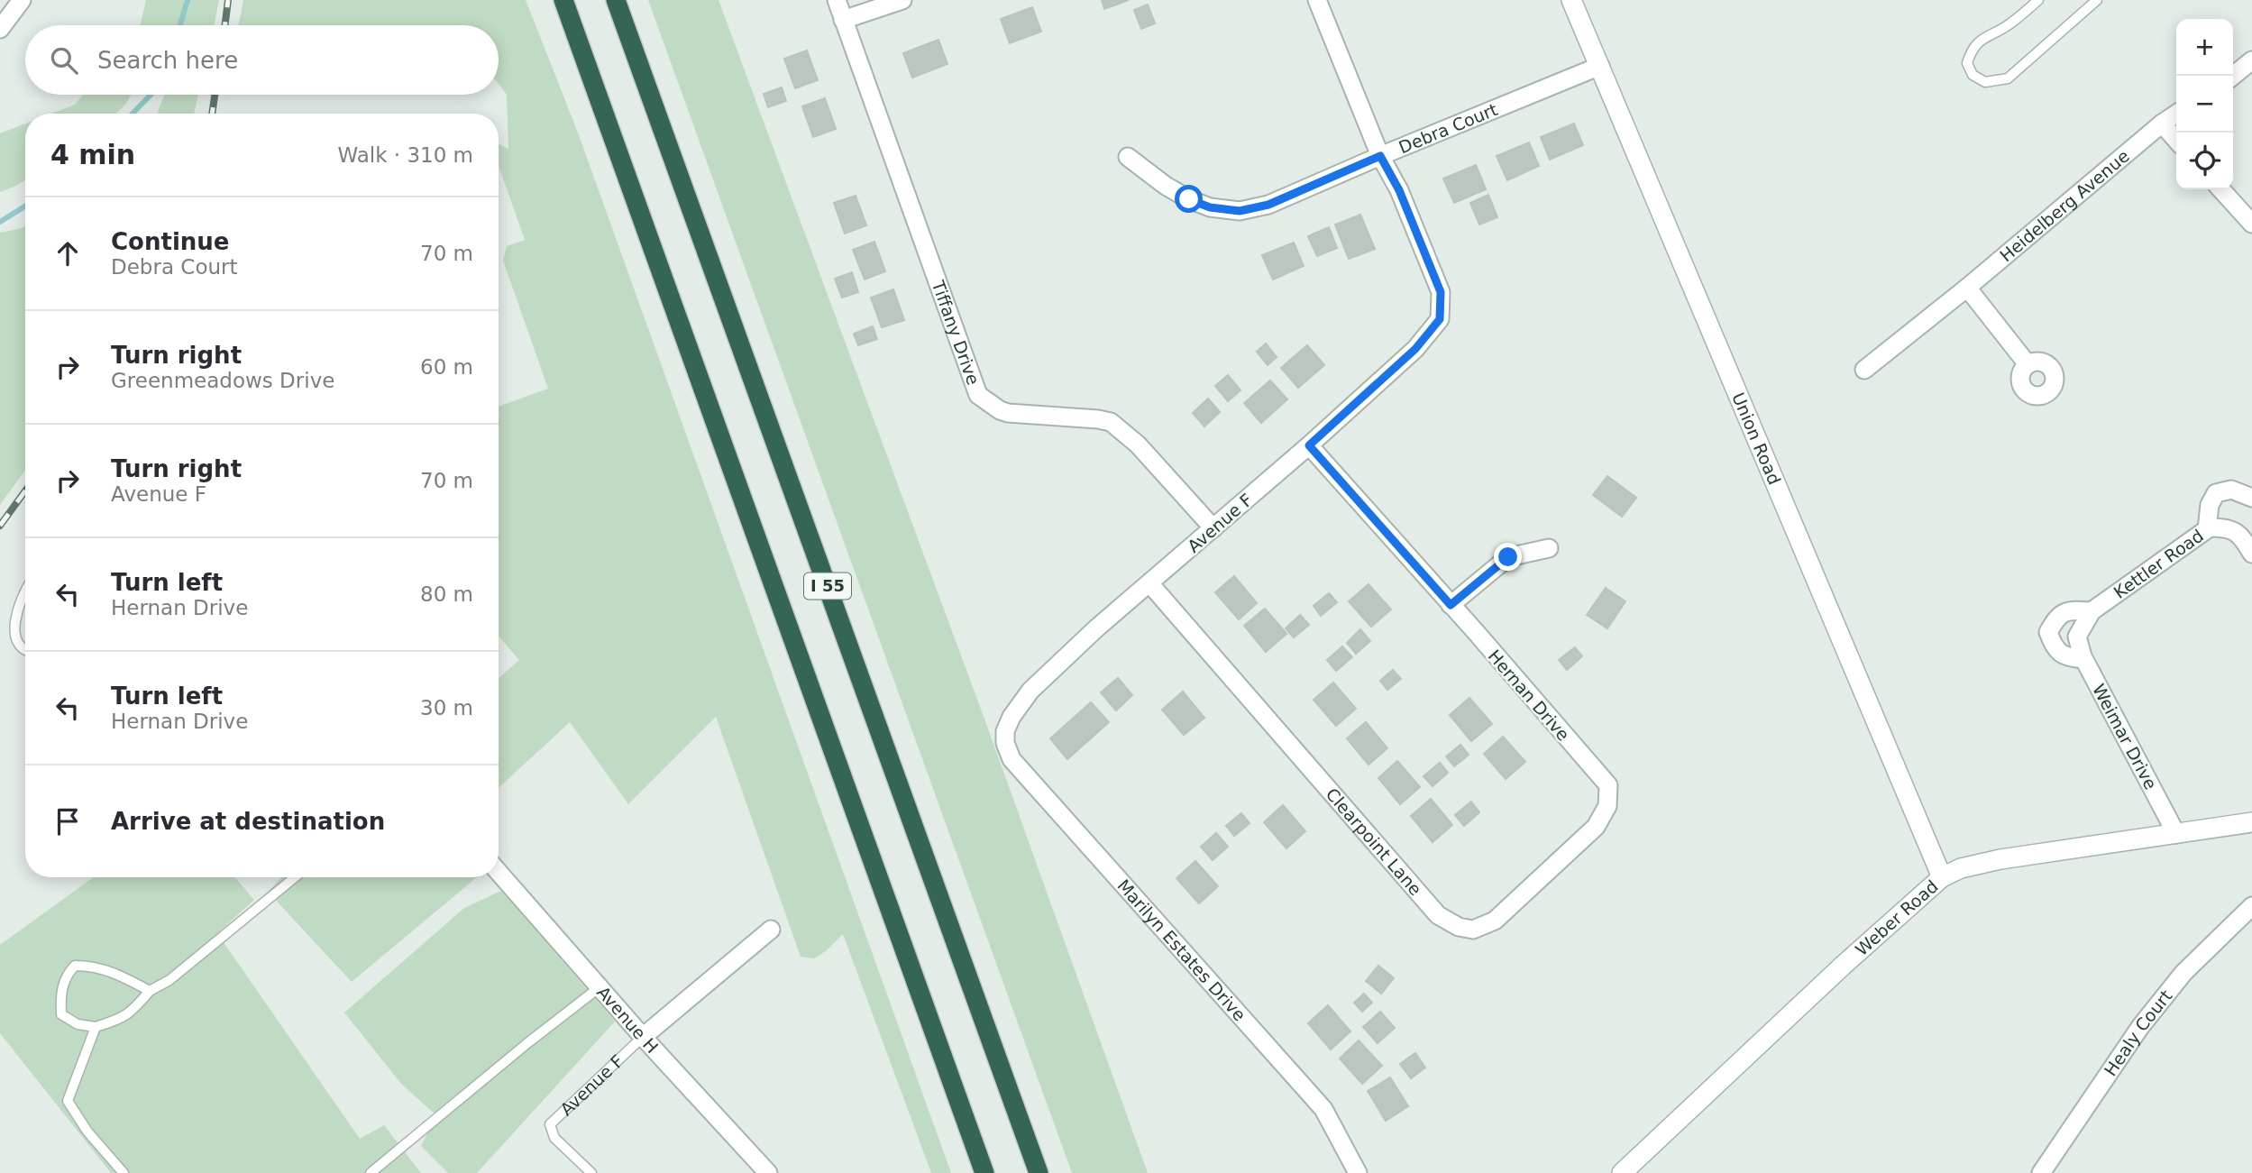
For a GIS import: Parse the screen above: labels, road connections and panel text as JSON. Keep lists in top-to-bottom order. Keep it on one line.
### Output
{"streets":{"highway":["I 55"],"street":["Debra Court","Heidelberg Avenue","Tiffany Drive","Union Road","Avenue F","Kettler Road","Hernan Drive","Weimar Drive","Clearpoint Lane","Weber Road","Marilyn Estates Drive","Avenue H","Healy Court"]},"crossings":[["Debra Court","Union Road"],["Debra Court","Avenue F"],["Tiffany Drive","Avenue F"],["Union Road","Weber Road"],["Avenue F","Hernan Drive"],["Avenue F","Clearpoint Lane"],["Avenue F","Marilyn Estates Drive"],["Avenue F","Avenue H"],["Kettler Road","Weimar Drive"],["Hernan Drive","Clearpoint Lane"],["Weimar Drive","Weber Road"]],"page":{"map_buttons":["+","−"],"search":"Search here","heading":["4 min","Walk · 310 m"],"list":[["Continue","Debra Court","70 m"],["Turn right","Greenmeadows Drive","60 m"],["Turn right","Avenue F","70 m"],["Turn left","Hernan Drive","80 m"],["Turn left","Hernan Drive","30 m"],"Arrive at destination"]}}
